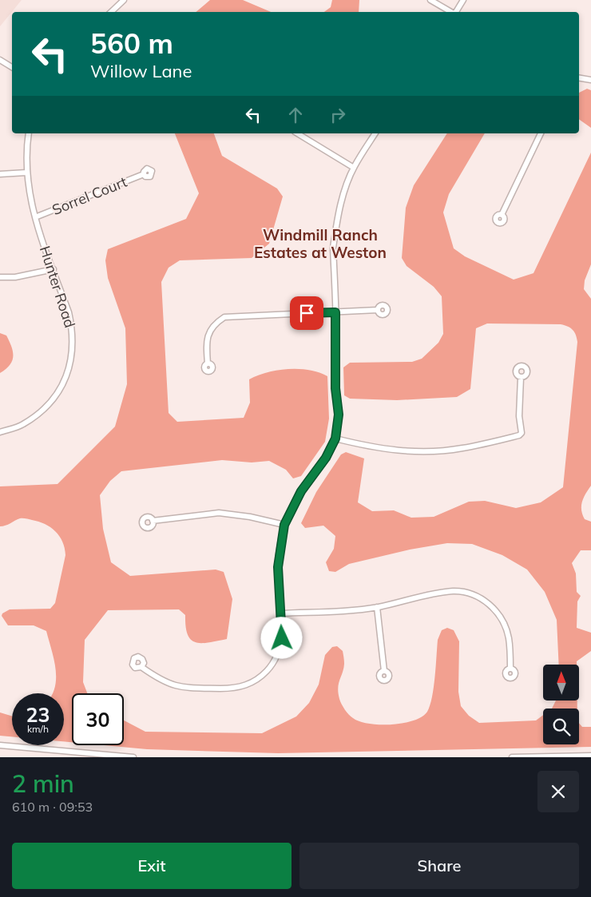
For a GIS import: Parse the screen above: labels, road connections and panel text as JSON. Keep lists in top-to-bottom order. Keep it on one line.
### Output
{"streets":{"street":["Sorrel Court","Hunter Road"]},"crossings":[["Sorrel Court","Hunter Road"]],"districts":["Windmill Ranch Estates at Weston"],"north":"top","page":{"turn":["560 m","Willow Lane"],"speed":"23 km/h","limit":"30","heading":["2 min","610 m · 09:53"],"buttons":["Exit","Share"]}}
